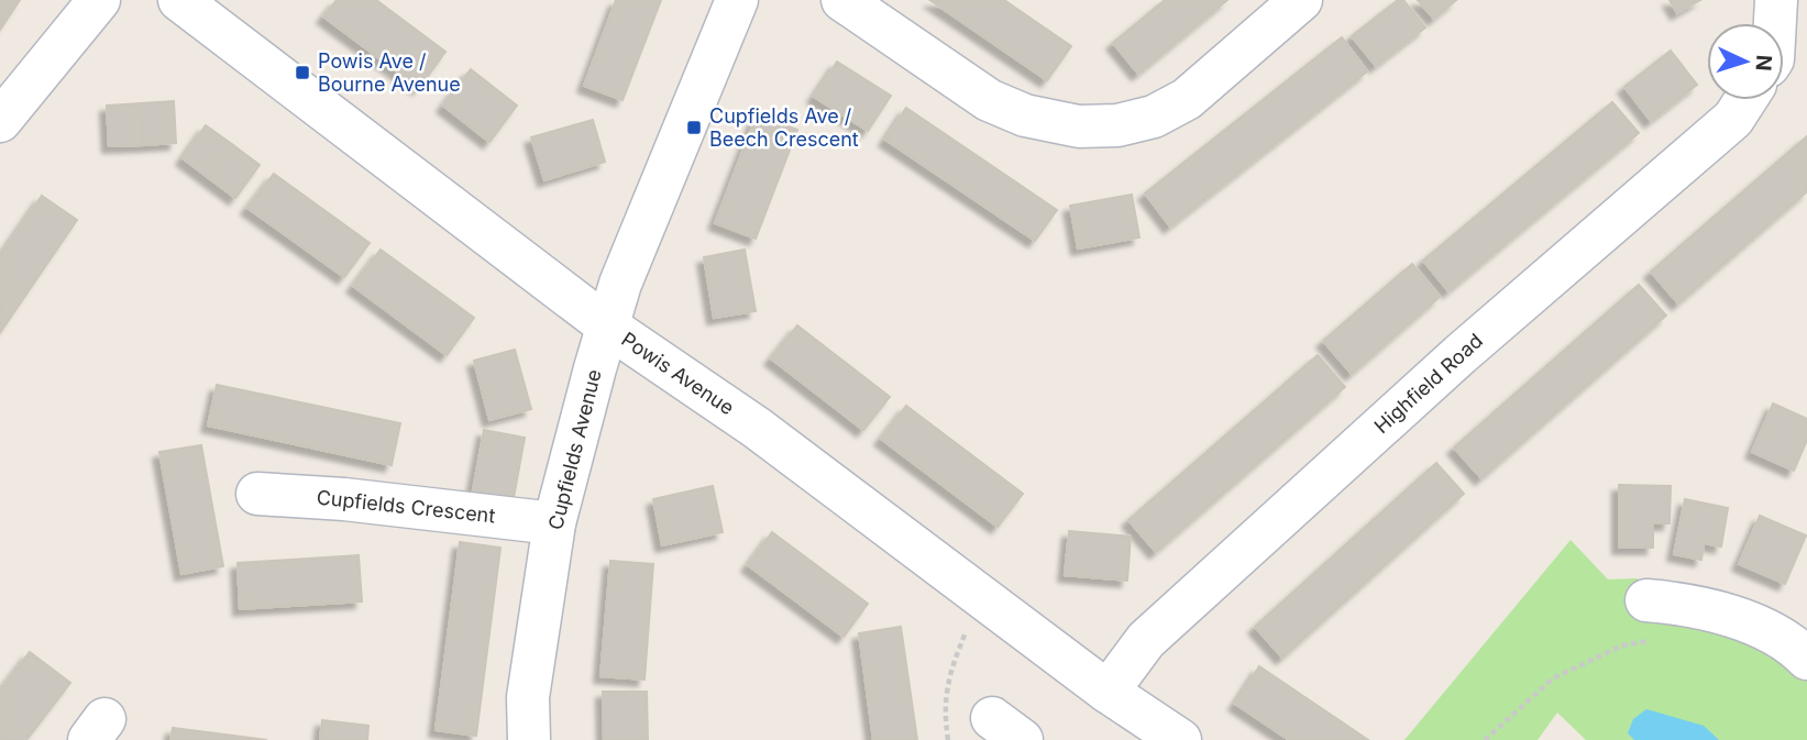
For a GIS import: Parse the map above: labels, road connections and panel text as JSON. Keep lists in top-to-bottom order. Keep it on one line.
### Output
{"streets":{"street":["Powis Avenue","Highfield Road","Cupfields Avenue","Cupfields Crescent"]},"crossings":[["Powis Avenue","Highfield Road"],["Powis Avenue","Cupfields Avenue"],["Cupfields Avenue","Cupfields Crescent"]],"places":{"transit":["Powis Ave / Bourne Avenue","Cupfields Ave / Beech Crescent"]},"north":"right"}
